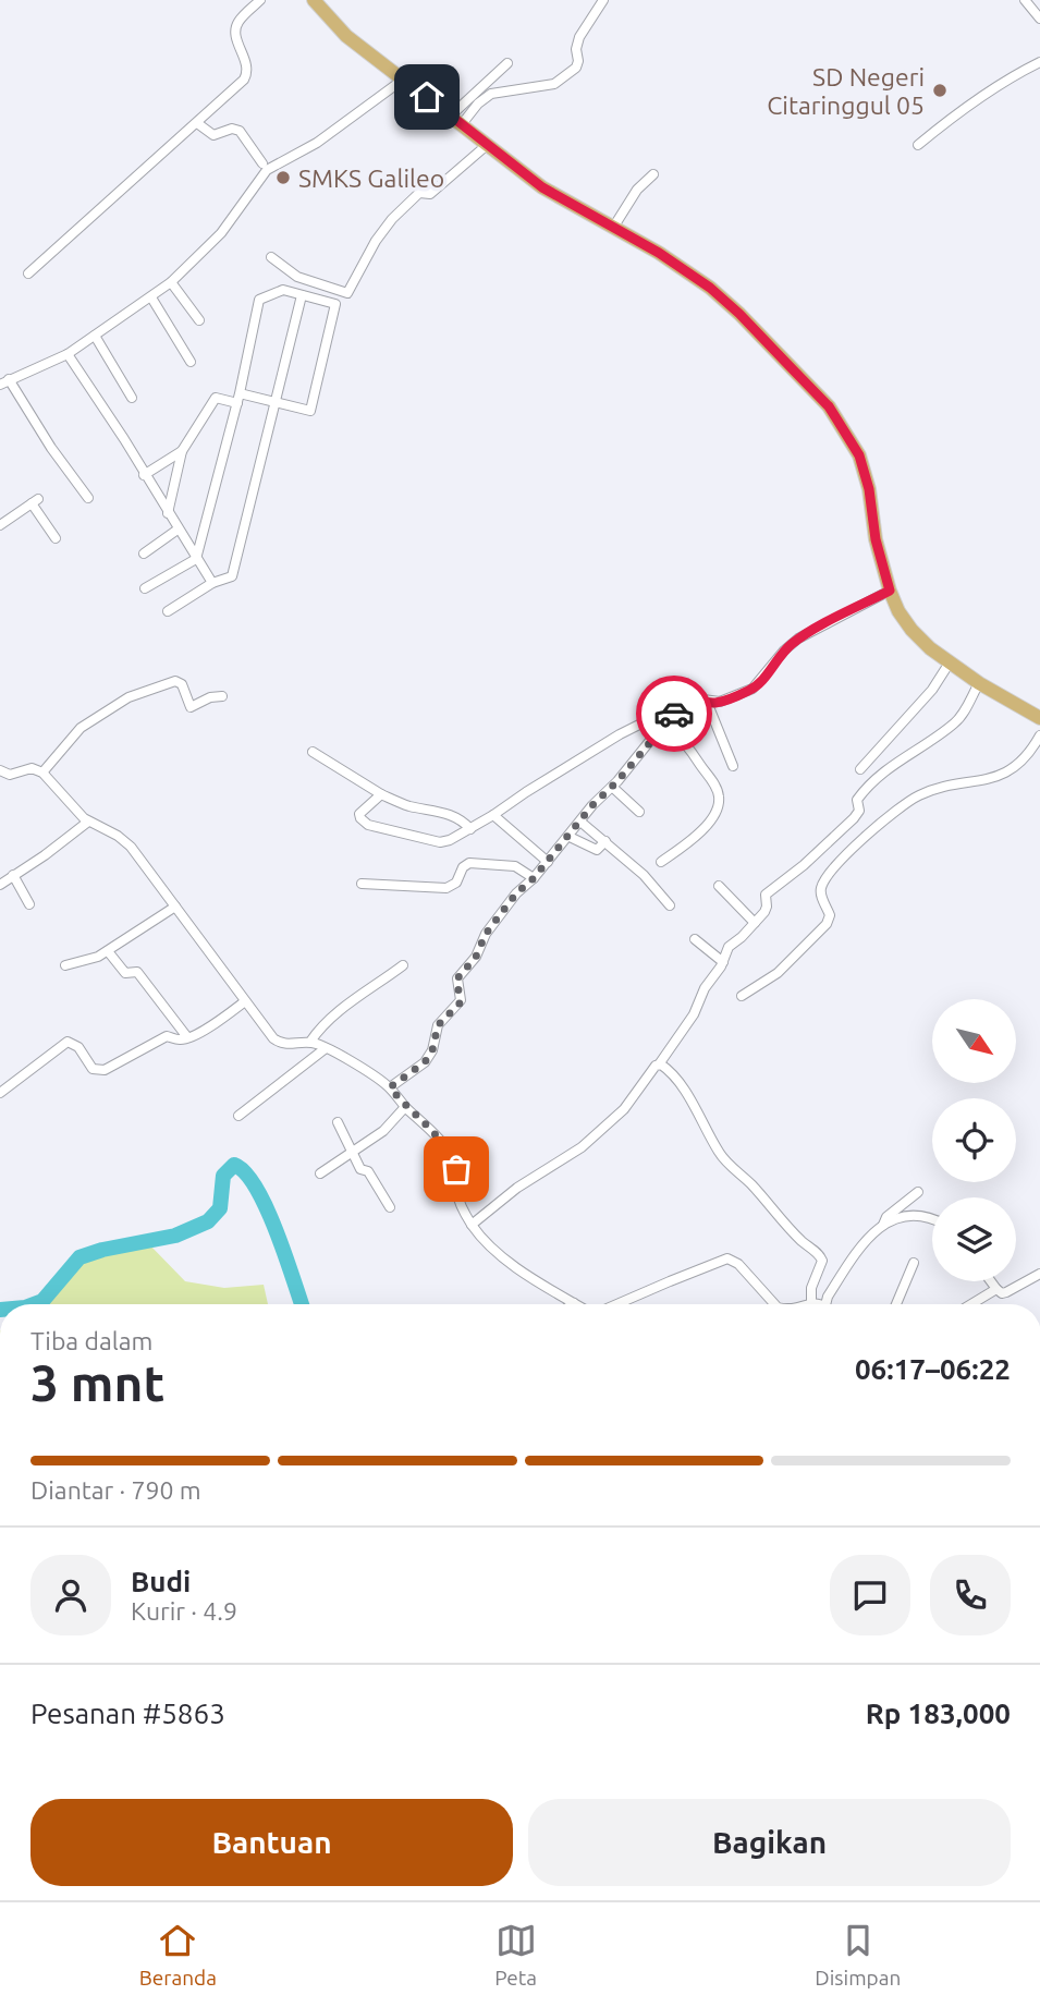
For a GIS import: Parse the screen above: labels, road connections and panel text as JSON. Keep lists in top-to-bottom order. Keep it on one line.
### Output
{"places":["SD Negeri Citaringgul 05","SMKS Galileo"],"north":"bottom right","page":{"heading":["3 mnt","Tiba dalam","06:17–06:22"],"panel":["Budi","Kurir · 4.9","Pesanan #5863","Rp 183,000"],"bar":"Diantar · 790 m","buttons":["Bantuan","Bagikan"],"tabs":["Beranda","Peta","Disimpan"]}}
